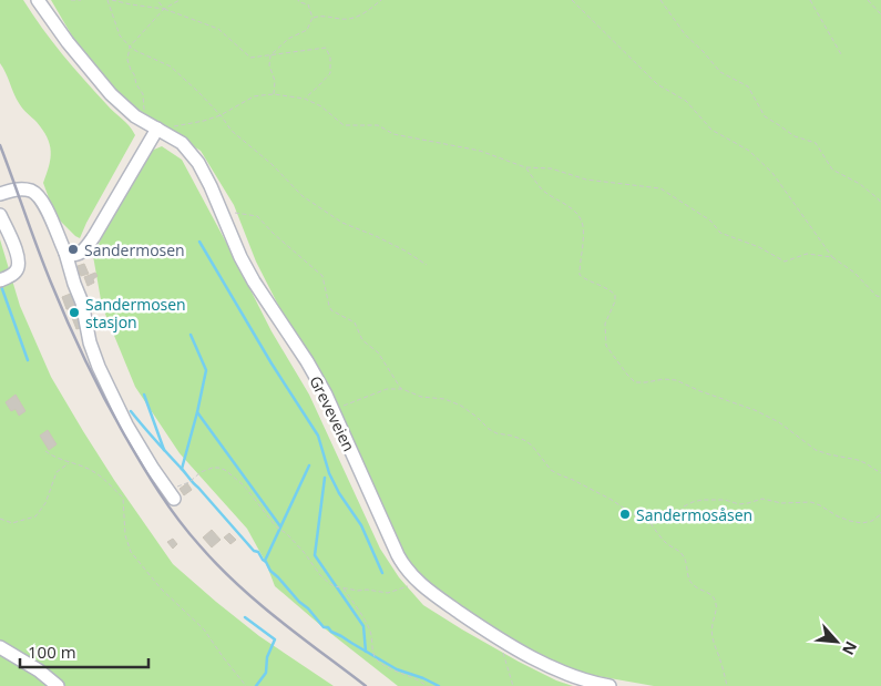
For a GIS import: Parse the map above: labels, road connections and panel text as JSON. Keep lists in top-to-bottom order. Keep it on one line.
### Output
{"streets":{"street":["Greveveien"]},"places":["Sandermosen","Sandermosen stasjon","Sandermosåsen"],"scale_bar":"100 m","north":"bottom right"}
